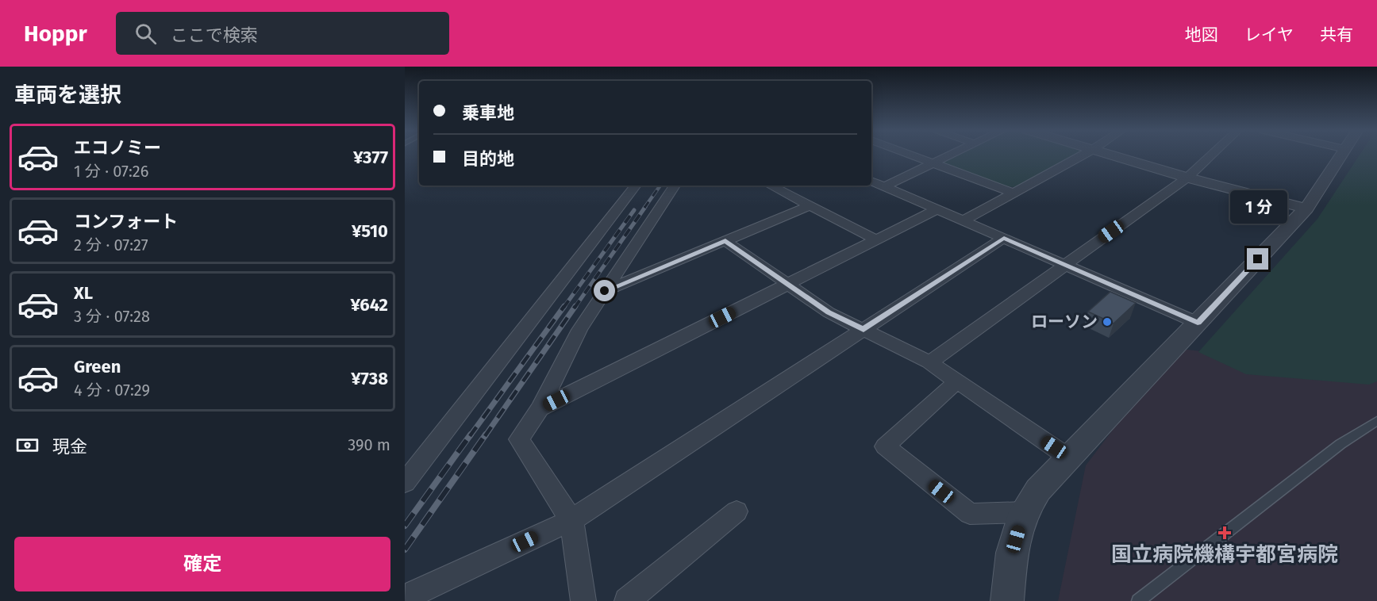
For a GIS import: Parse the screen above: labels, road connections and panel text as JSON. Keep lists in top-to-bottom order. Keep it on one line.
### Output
{"places":{"other":["ローソン"],"health":["国立病院機構宇都宮病院"]},"page":{"header":"Hoppr","search":"ここで検索","nav":["地図","レイヤ","共有"],"heading":"車両を選択","banner":["乗車地","目的地"],"list":[{"name":"エコノミー","note":"1 分 · 07:26","value":"¥377"},{"name":"コンフォート","note":"2 分 · 07:27","value":"¥510"},{"name":"XL","note":"3 分 · 07:28","value":"¥642"},{"name":"Green","note":"4 分 · 07:29","value":"¥738"}],"bubble":"1 分","pay":["現金","390 m"],"buttons":"確定"}}
